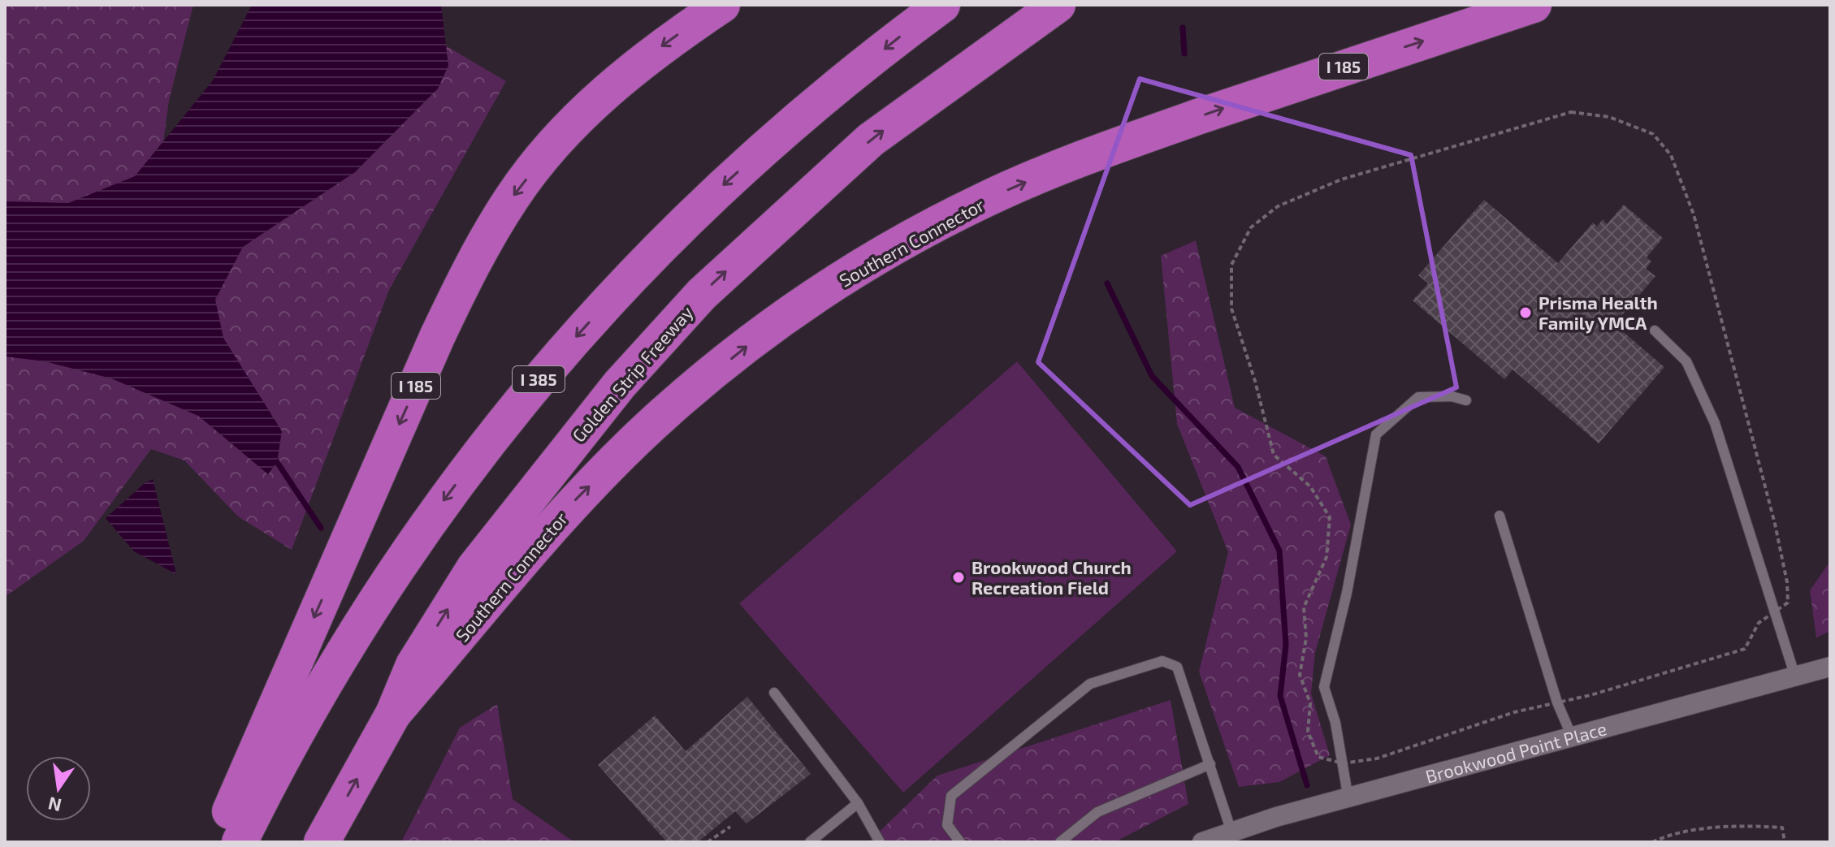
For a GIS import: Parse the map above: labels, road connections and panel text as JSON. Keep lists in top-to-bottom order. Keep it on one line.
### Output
{"streets":{"highway":["I 185","Southern Connector","Golden Strip Freeway","I 385"],"street":["Brookwood Point Place"]},"crossings":[["Southern Connector","Golden Strip Freeway"]],"places":["Prisma Health Family YMCA","Brookwood Church Recreation Field"],"north":"bottom"}
